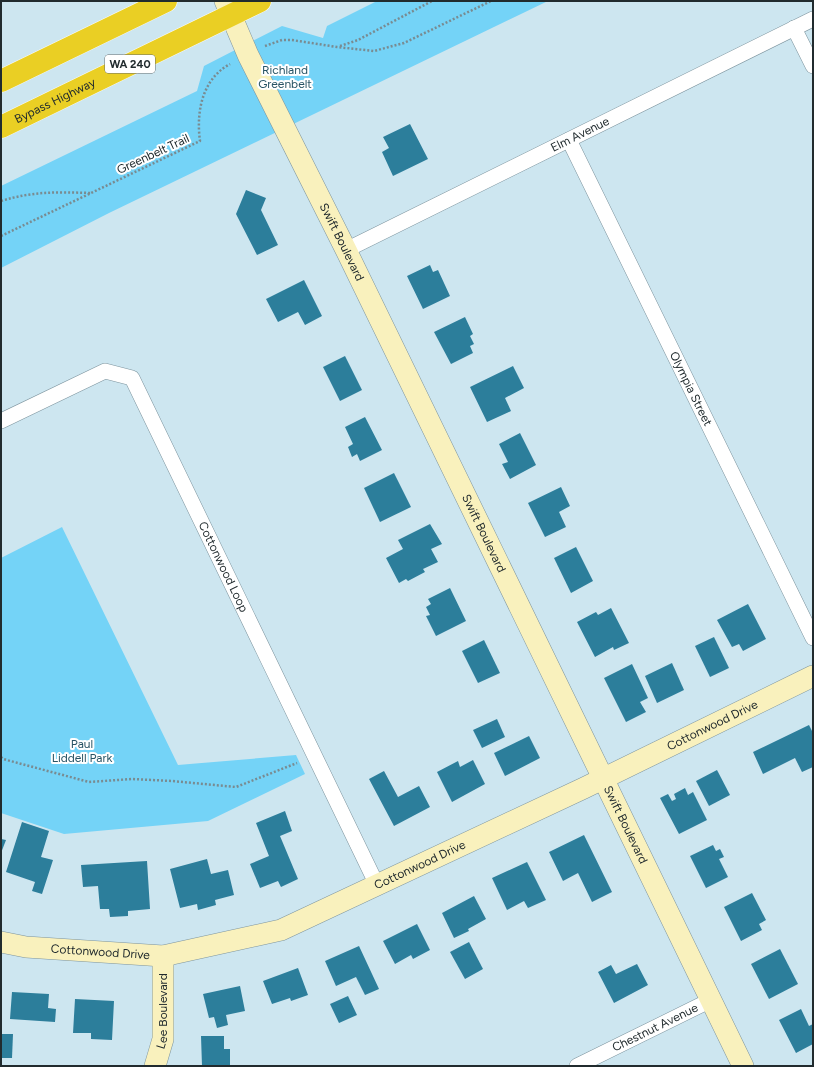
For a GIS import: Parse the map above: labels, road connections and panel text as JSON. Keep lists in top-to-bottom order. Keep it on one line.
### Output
{"streets":{"highway":["WA 240","Bypass Highway"],"main road":["Swift Boulevard","Cottonwood Drive","Lee Boulevard"],"street":["Elm Avenue","Olympia Street","Cottonwood Loop","Chestnut Avenue"],"path":["Greenbelt Trail"]},"crossings":[["Bypass Highway","Swift Boulevard"],["Elm Avenue","Swift Boulevard"],["Elm Avenue","Olympia Street"],["Greenbelt Trail","Swift Boulevard"],["Swift Boulevard","Cottonwood Drive"],["Swift Boulevard","Chestnut Avenue"],["Cottonwood Loop","Cottonwood Drive"],["Cottonwood Drive","Lee Boulevard"]],"parks":["Richland Greenbelt","Paul Liddell Park"]}
